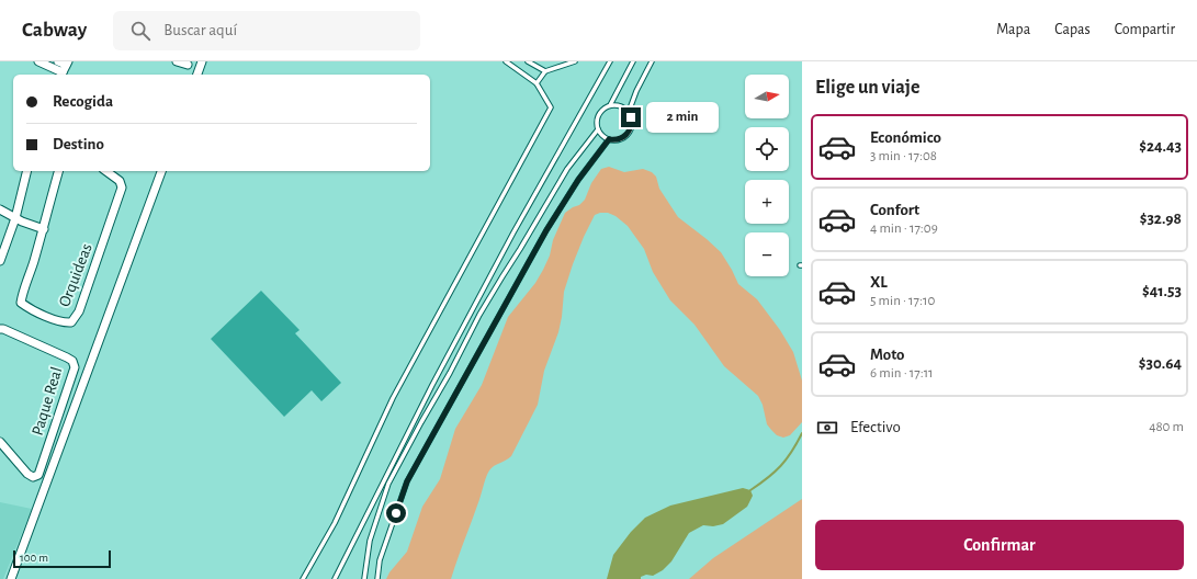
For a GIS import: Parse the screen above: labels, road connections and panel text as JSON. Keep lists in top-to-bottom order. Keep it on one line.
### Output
{"streets":{"street":["Orquideas","Paque Real"]},"scale_bar":"100 m","north":"right","page":{"header":"Cabway","search":"Buscar aquí","nav":["Mapa","Capas","Compartir"],"heading":"Elige un viaje","map_buttons":["+","−"],"banner":["Recogida","Destino"],"bubble":"2 min","list":[{"name":"Económico","note":"3 min · 17:08","value":"$24.43"},{"name":"Confort","note":"4 min · 17:09","value":"$32.98"},{"name":"XL","note":"5 min · 17:10","value":"$41.53"},{"name":"Moto","note":"6 min · 17:11","value":"$30.64"}],"pay":["Efectivo","480 m"],"buttons":"Confirmar","scale":"100 m"}}
